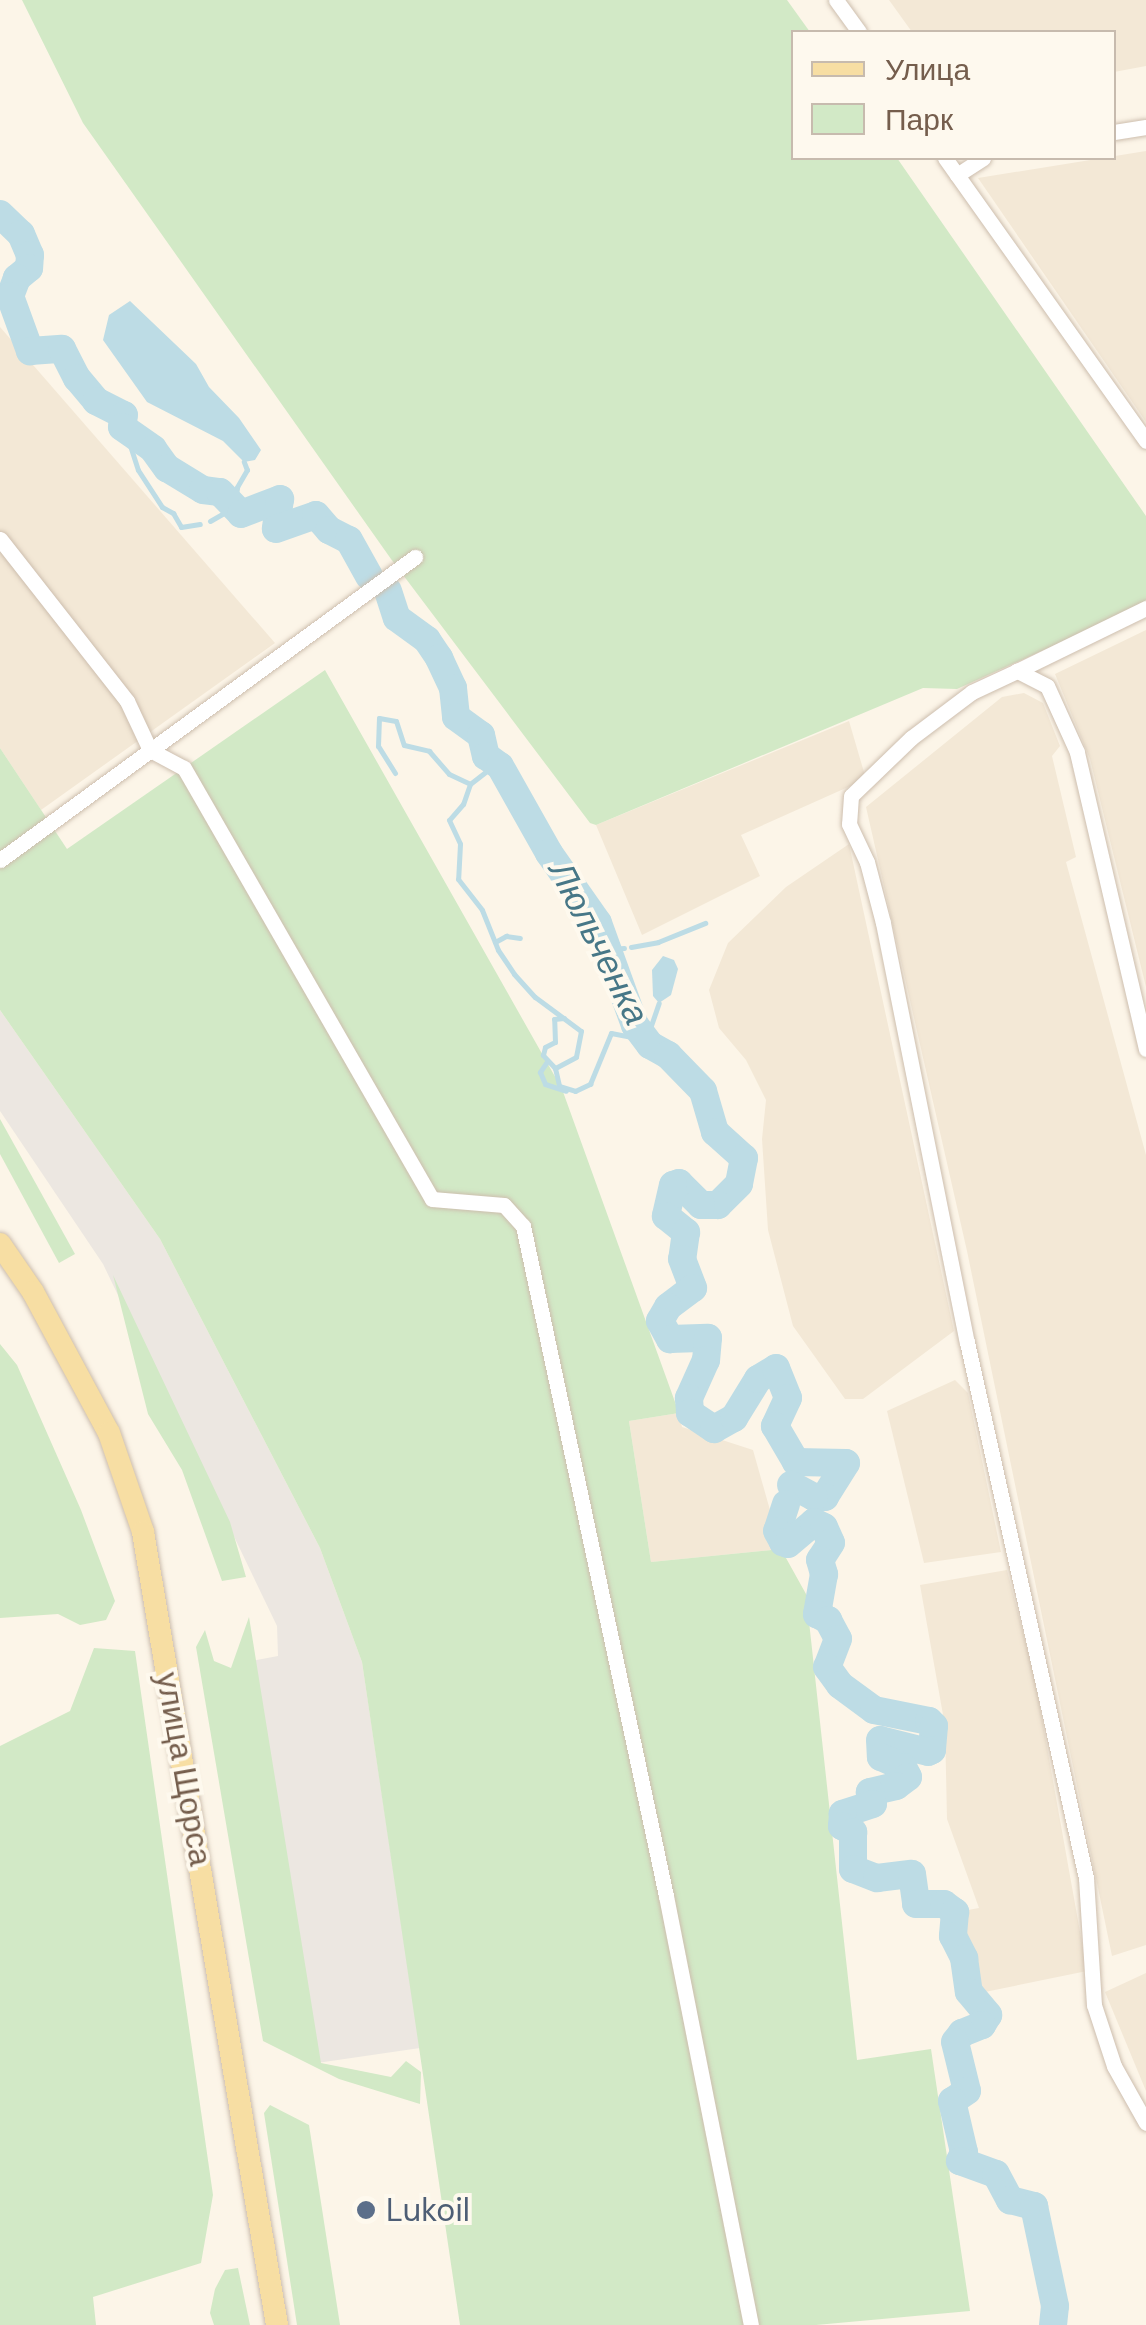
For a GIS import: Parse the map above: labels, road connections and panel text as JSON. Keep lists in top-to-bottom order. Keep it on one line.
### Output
{"streets":{"main road":["улица Щорса"]},"water":["Люльченка"],"places":["Lukoil"],"legend":["Улица","Парк"]}
